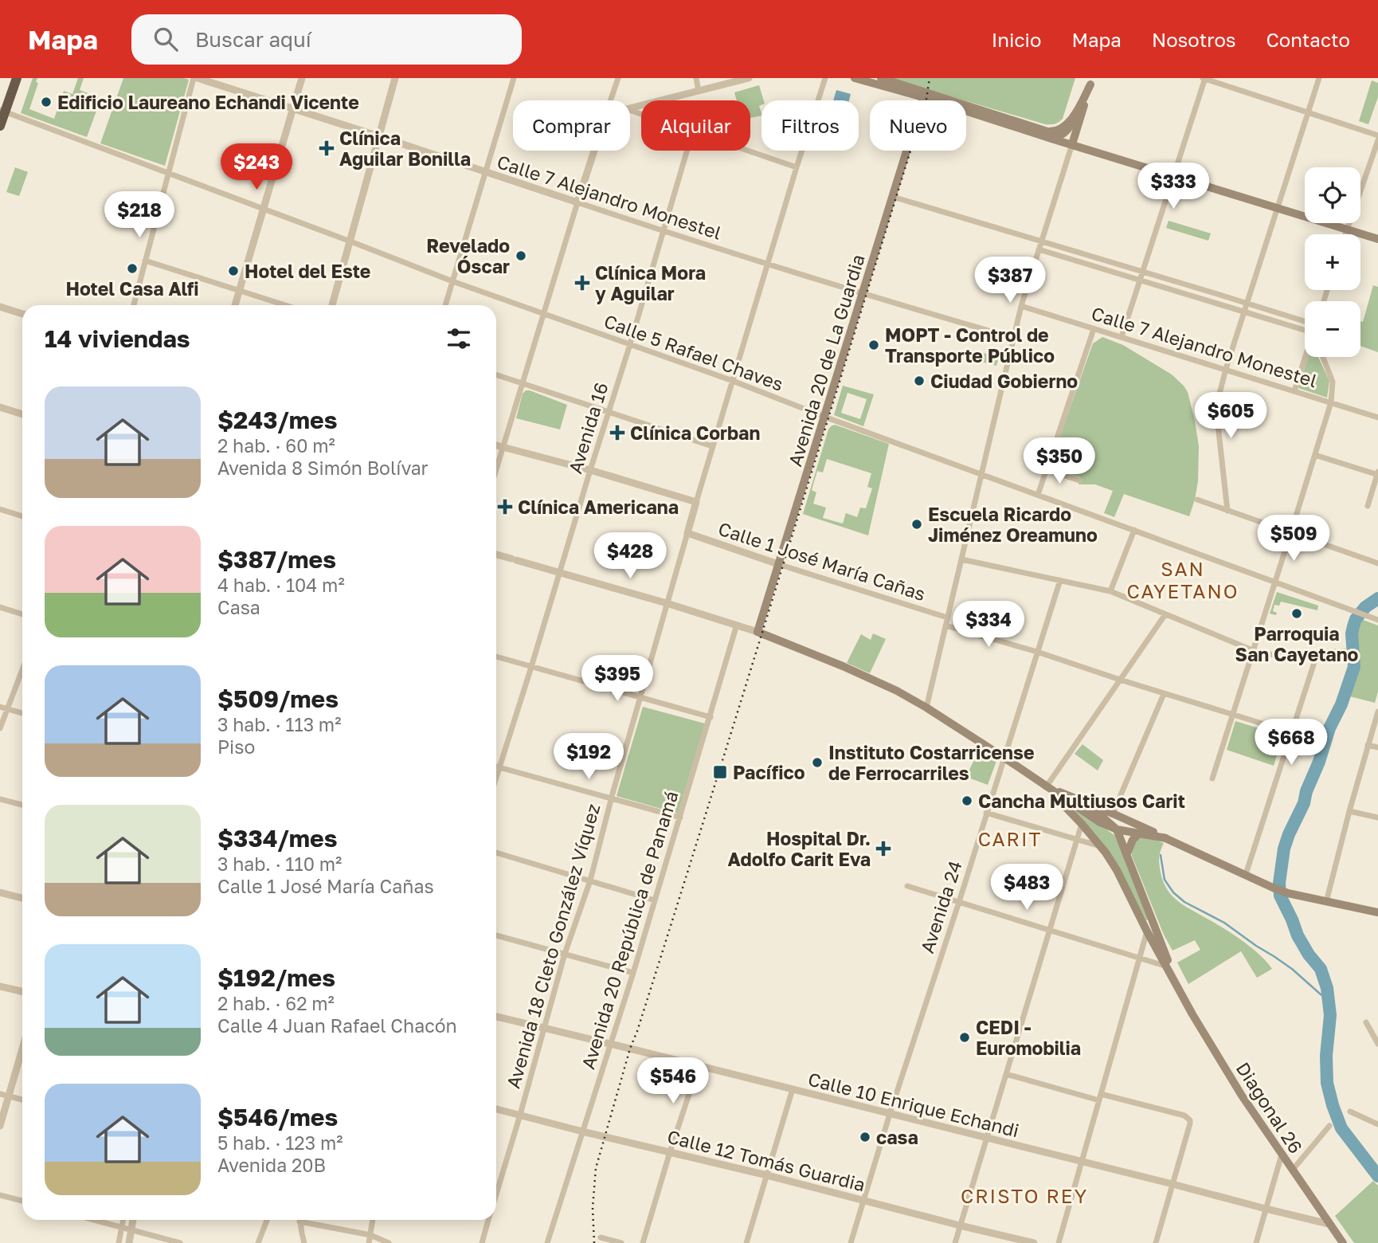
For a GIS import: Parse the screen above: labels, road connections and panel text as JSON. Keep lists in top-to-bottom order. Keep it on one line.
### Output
{"streets":{"main road":["Avenida 20 de La Guardia","Diagonal 26"],"street":["Calle 7 Alejandro Monestel","Calle 5 Rafael Chaves","Avenida 16","Calle 1 José María Cañas","Avenida 24","Avenida 20 República de Panamá","Avenida 18 Cleto González Víquez","Calle 10 Enrique Echandi","Calle 12 Tomás Guardia"]},"crossings":[["Calle 7 Alejandro Monestel","Avenida 20 de La Guardia"],["Calle 7 Alejandro Monestel","Avenida 16"],["Calle 7 Alejandro Monestel","Avenida 18 Cleto González Víquez"],["Calle 5 Rafael Chaves","Avenida 20 de La Guardia"],["Calle 5 Rafael Chaves","Avenida 16"],["Calle 5 Rafael Chaves","Avenida 18 Cleto González Víquez"],["Avenida 20 de La Guardia","Calle 1 José María Cañas"],["Calle 1 José María Cañas","Avenida 18 Cleto González Víquez"],["Avenida 24","Calle 10 Enrique Echandi"],["Avenida 24","Calle 12 Tomás Guardia"],["Avenida 20 República de Panamá","Calle 10 Enrique Echandi"],["Avenida 20 República de Panamá","Calle 12 Tomás Guardia"],["Avenida 18 Cleto González Víquez","Calle 10 Enrique Echandi"],["Avenida 18 Cleto González Víquez","Calle 12 Tomás Guardia"],["Calle 10 Enrique Echandi","Diagonal 26"]],"districts":["SAN CAYETANO","CARIT","CRISTO REY"],"places":{"other":["Edificio Laureano Echandi Vicente","Revelado Óscar","Hotel Casa Alfi","Hotel del Este","MOPT - Control de Transporte Público","Ciudad Gobierno","Escuela Ricardo Jiménez Oreamuno","Parroquia San Cayetano","Instituto Costarricense de Ferrocarriles","Cancha Multiusos Carit","CEDI - Euromobilia","casa"],"health":["Clínica Aguilar Bonilla","Clínica Mora y Aguilar","Clínica Corban","Clínica Americana","Hospital Dr. Adolfo Carit Eva"],"transit":["Pacífico"]},"page":{"header":"Mapa","search":"Buscar aquí","nav":["Inicio","Mapa","Nosotros","Contacto"],"chip":["Comprar","Alquilar","Filtros","Nuevo"],"price":["$243","$333","$218","$387","$605","$350","$509","$428","$334","$395","$668","$192","$483","$546"],"map_buttons":["+","−"],"heading":"14 viviendas","list":[{"name":"$243/mes","note":"2 hab. · 60 m² · Avenida 8 Simón Bolívar"},{"name":"$387/mes","note":"4 hab. · 104 m² · Casa"},{"name":"$509/mes","note":"3 hab. · 113 m² · Piso"},{"name":"$334/mes","note":"3 hab. · 110 m² · Calle 1 José María Cañas"},{"name":"$192/mes","note":"2 hab. · 62 m² · Calle 4 Juan Rafael Chacón"},{"name":"$546/mes","note":"5 hab. · 123 m² · Avenida 20B"}]}}
